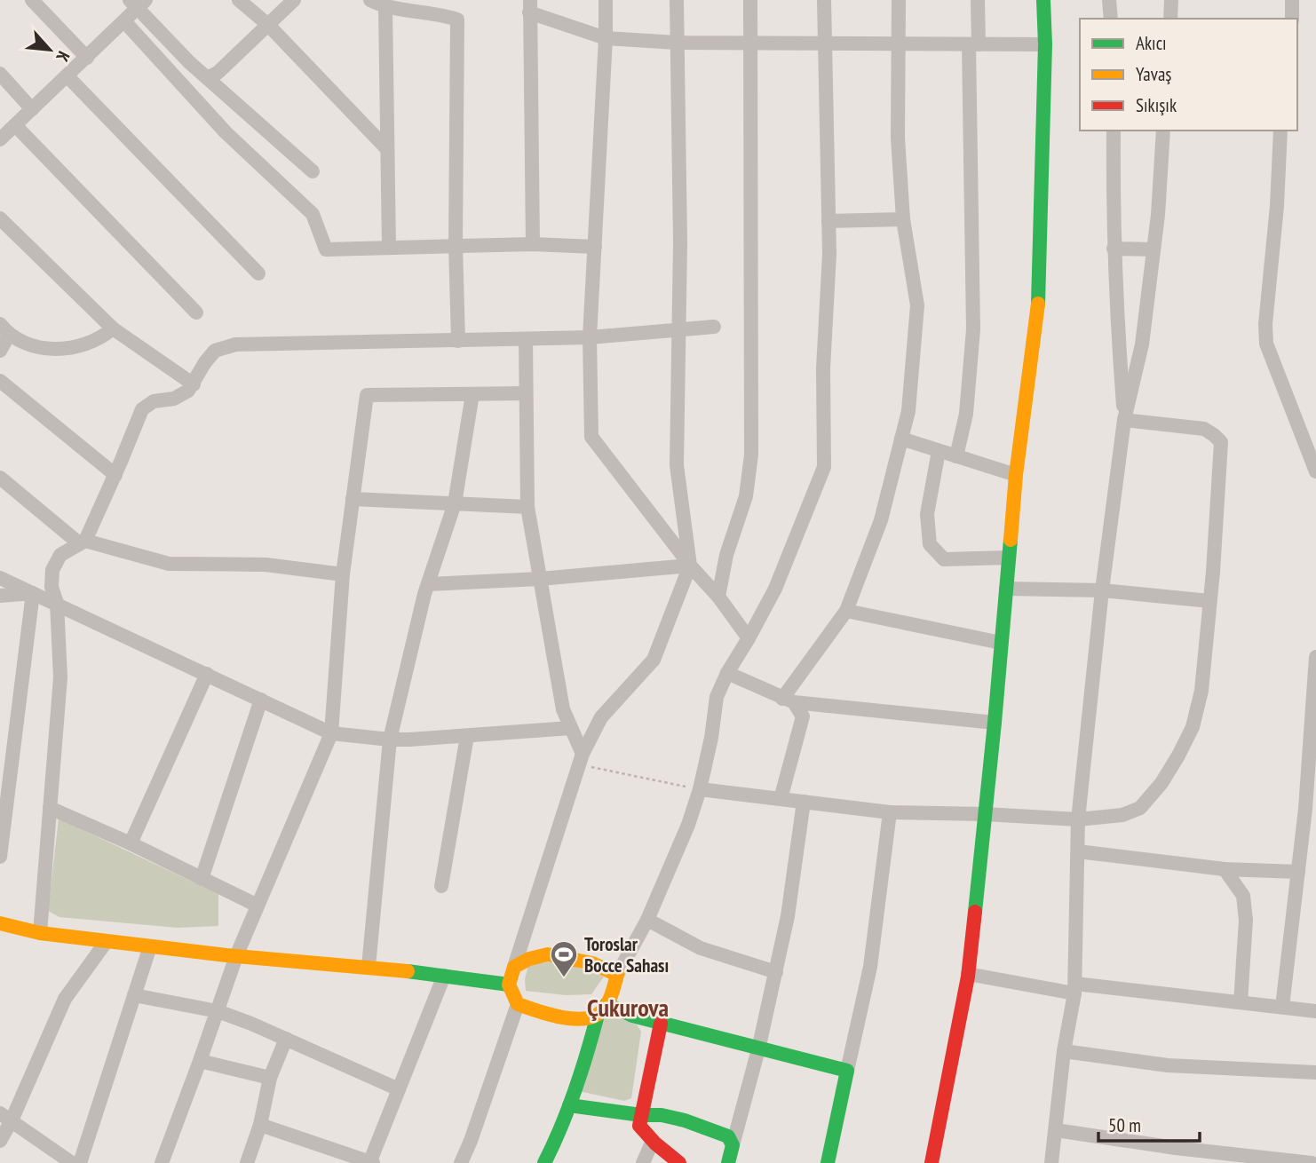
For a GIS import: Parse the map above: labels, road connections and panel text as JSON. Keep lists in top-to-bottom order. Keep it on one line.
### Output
{"districts":["Çukurova"],"places":{"sports":["Toroslar Bocce Sahası"]},"legend":["Akıcı","Yavaş","Sıkışık"],"scale_bar":"50 m","north":"bottom right"}
